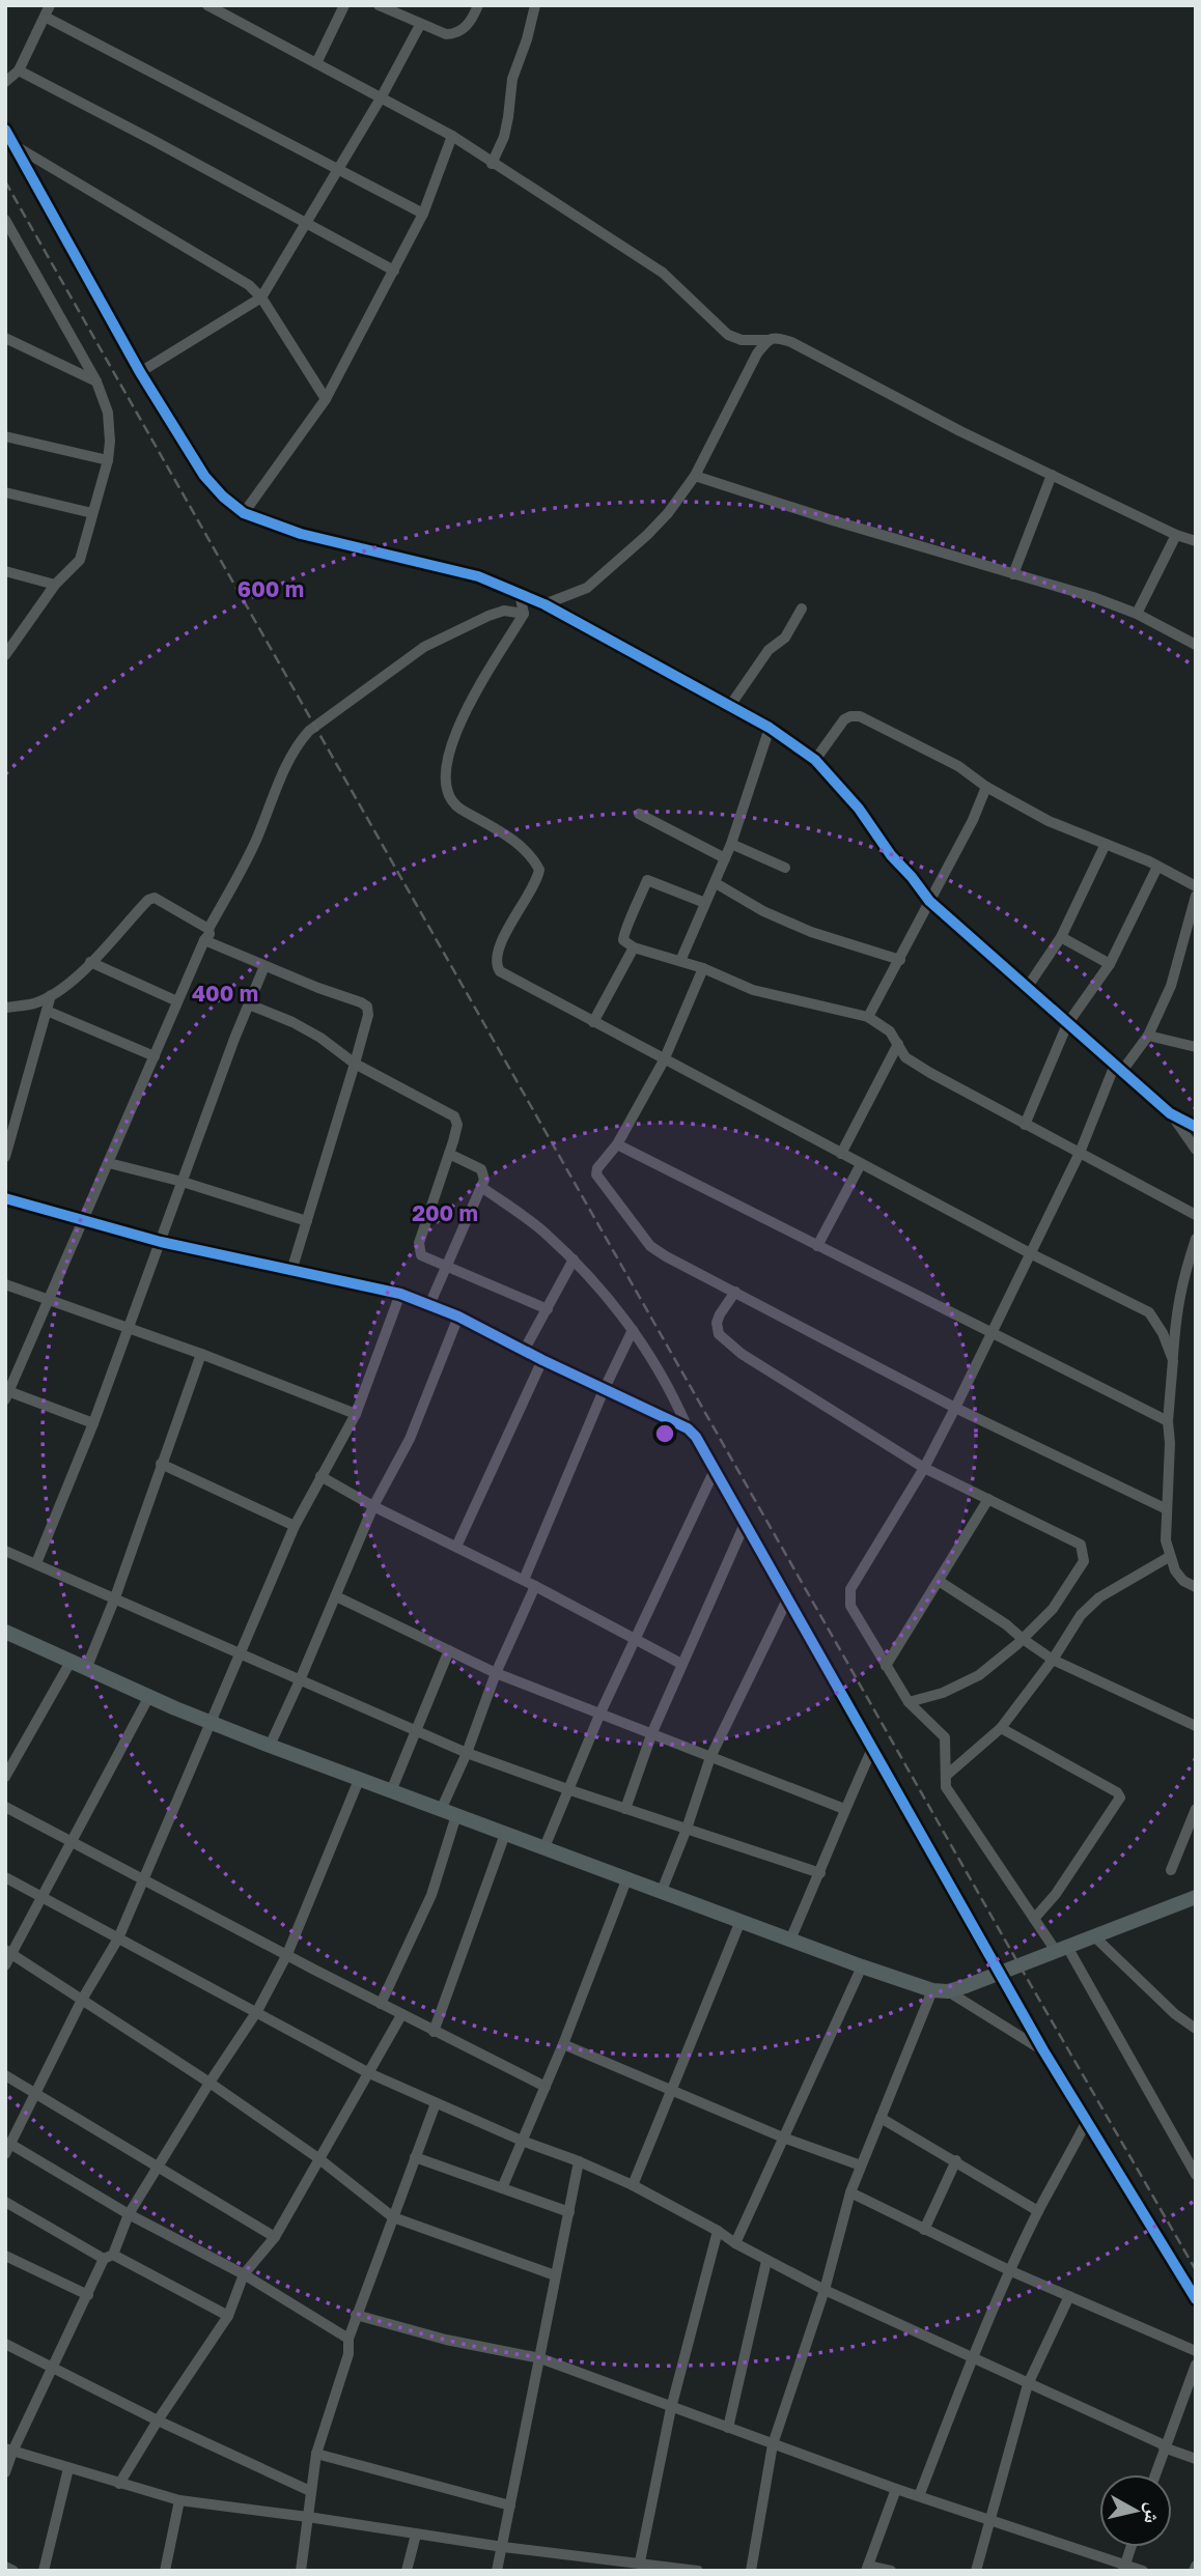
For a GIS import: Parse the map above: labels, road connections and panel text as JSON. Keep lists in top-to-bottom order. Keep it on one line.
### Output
{"north":"right","rings":["600 m","400 m","200 m"]}
